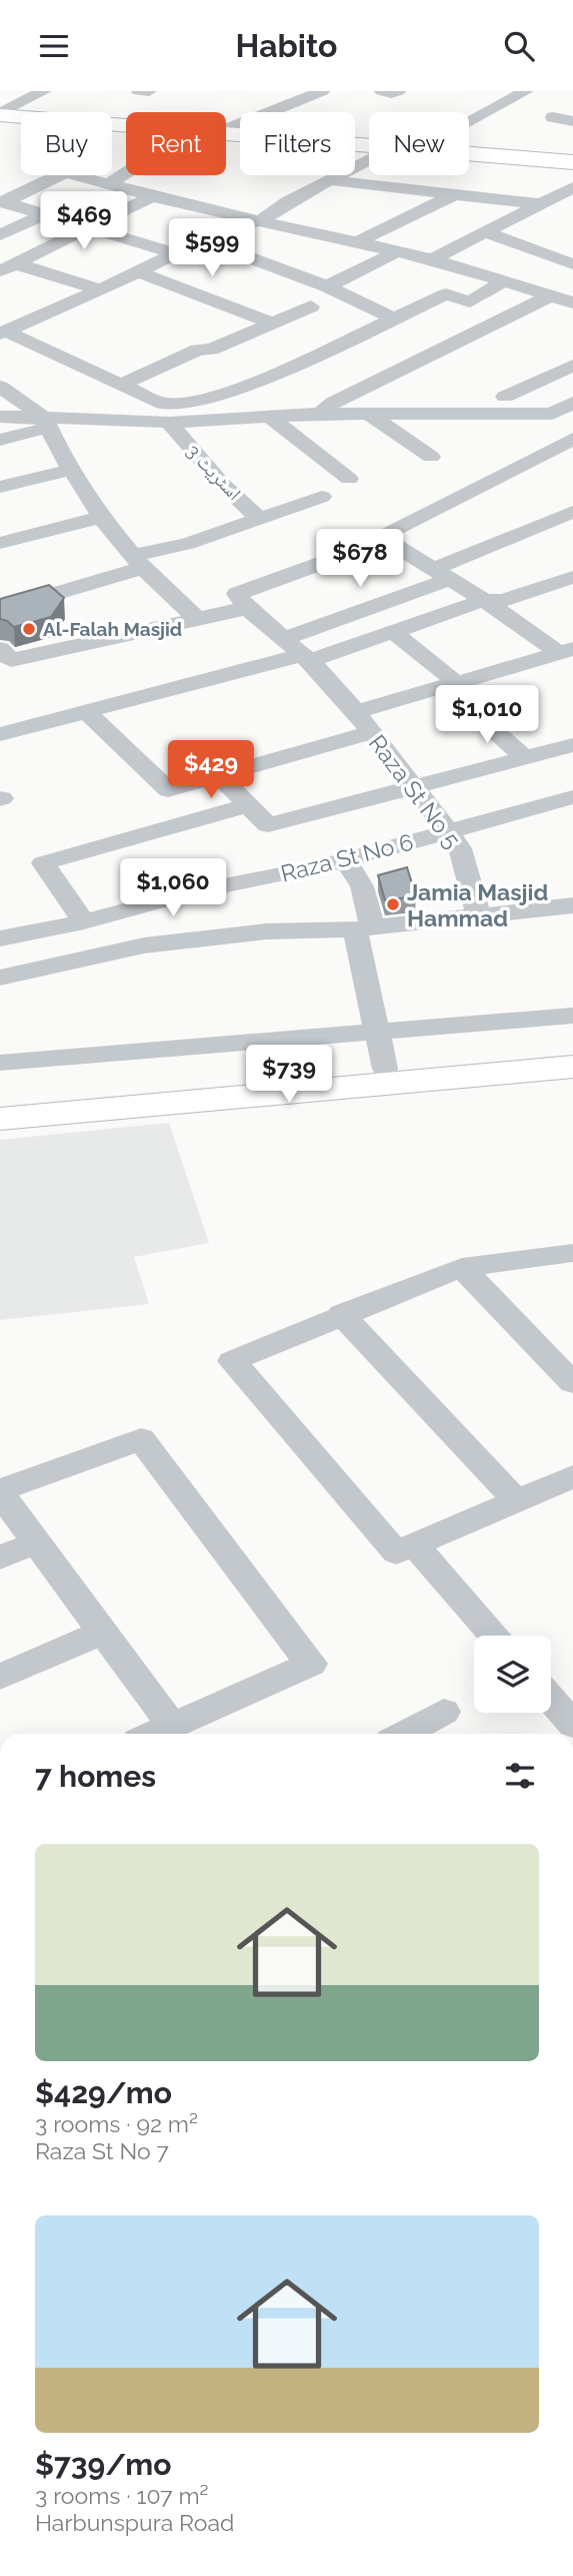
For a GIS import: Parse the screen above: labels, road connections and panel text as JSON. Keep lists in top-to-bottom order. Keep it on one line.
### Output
{"streets":{"street":["اسٹریٹ 3","Raza St No 5","Raza St No 6"]},"crossings":[["Raza St No 5","Raza St No 6"]],"places":["Al-Falah Masjid","Jamia Masjid Hammad"],"page":{"header":"Habito","chip":["Buy","Rent","Filters","New"],"price":["$469","$599","$678","$1,010","$429","$1,060","$739"],"heading":"7 homes","list":[{"name":"$429/mo","note":"3 rooms · 92 m² · Raza St No 7"},{"name":"$739/mo","note":"3 rooms · 107 m² · Harbunspura Road"}]}}
